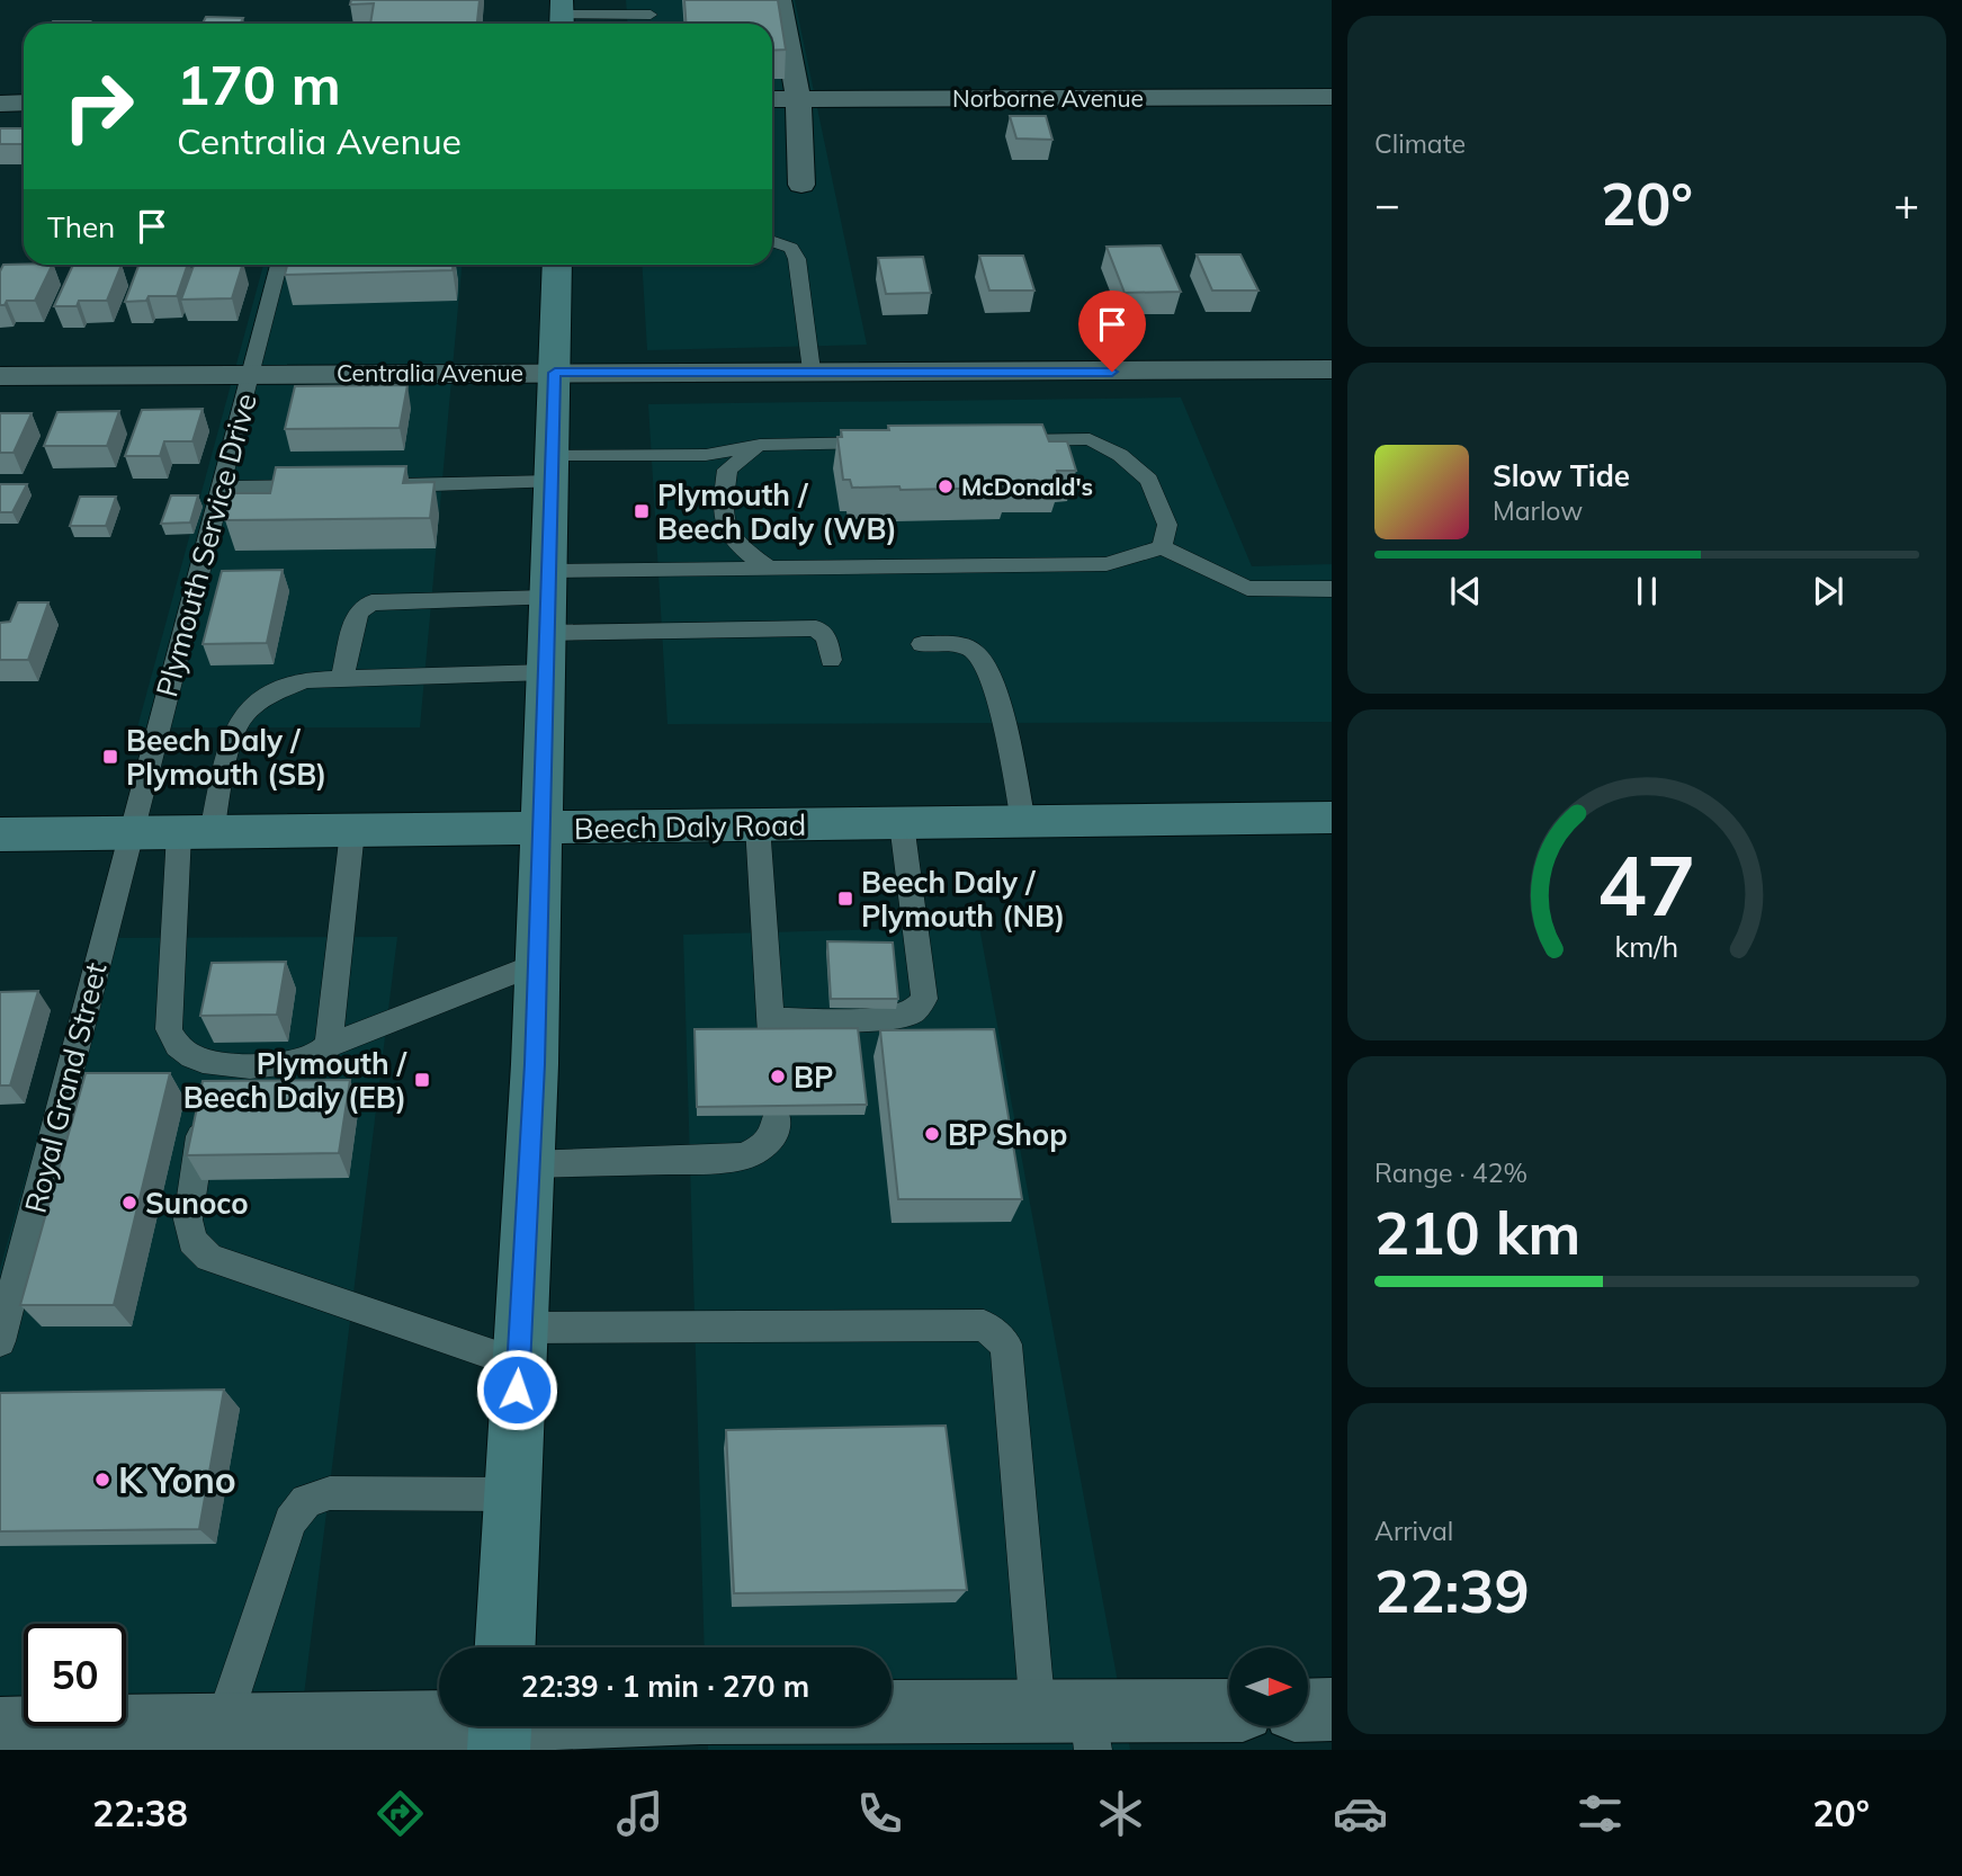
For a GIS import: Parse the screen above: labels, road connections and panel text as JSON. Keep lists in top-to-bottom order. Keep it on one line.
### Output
{"streets":{"main road":["Beech Daly Road"],"street":["Norborne Avenue","Centralia Avenue"],"lane":["Plymouth Service Drive","Royal Grand Street"]},"crossings":[["Centralia Avenue","Plymouth Service Drive"],["Plymouth Service Drive","Beech Daly Road"],["Plymouth Service Drive","Royal Grand Street"],["Beech Daly Road","Royal Grand Street"]],"places":{"other":["McDonald's","BP","BP Shop","Sunoco","K Yono"],"transit":["Plymouth / Beech Daly (WB)","Beech Daly / Plymouth (SB)","Beech Daly / Plymouth (NB)","Plymouth / Beech Daly (EB)"]},"north":"right","page":{"tile":["Climate",["Range · 42%","210 km"],["Arrival","22:39"]],"turn":["170 m","Centralia Avenue"],"heat":["−","20°","+"],"then":"Then","song":["Slow Tide","Marlow"],"limit":"50","trip":"22:39 · 1 min · 270 m","tabs":["22:38","20°"],"gauge":["47","km/h"]}}
